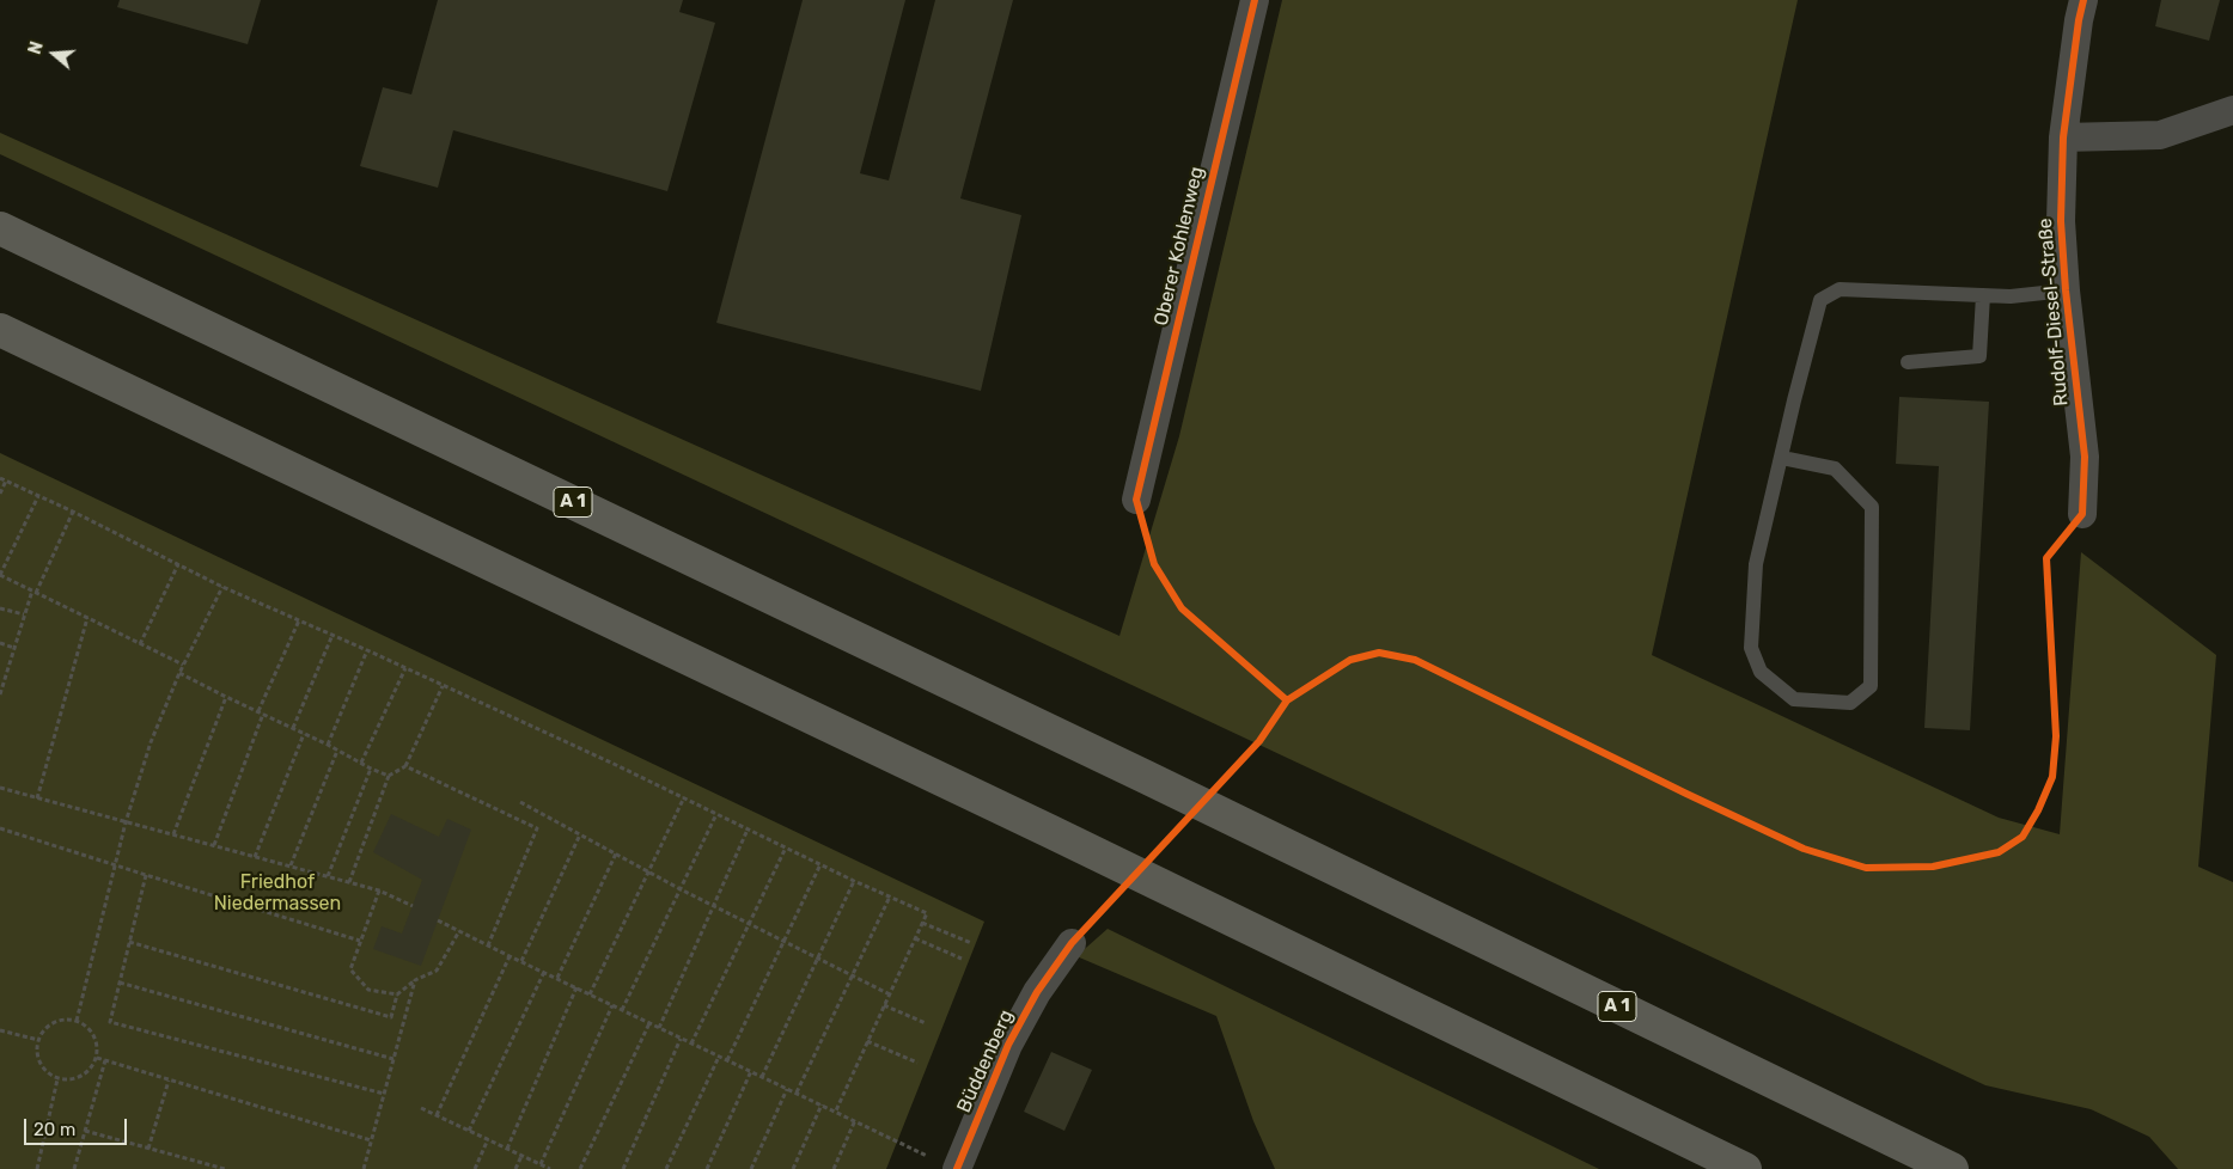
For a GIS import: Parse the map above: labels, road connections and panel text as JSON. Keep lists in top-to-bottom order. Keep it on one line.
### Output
{"streets":{"highway":["A 1"],"street":["Oberer Kohlenweg","Rudolf-Diesel-Straße","Büddenberg"]},"parks":["Friedhof Niedermassen"],"scale_bar":"20 m","north":"left"}
